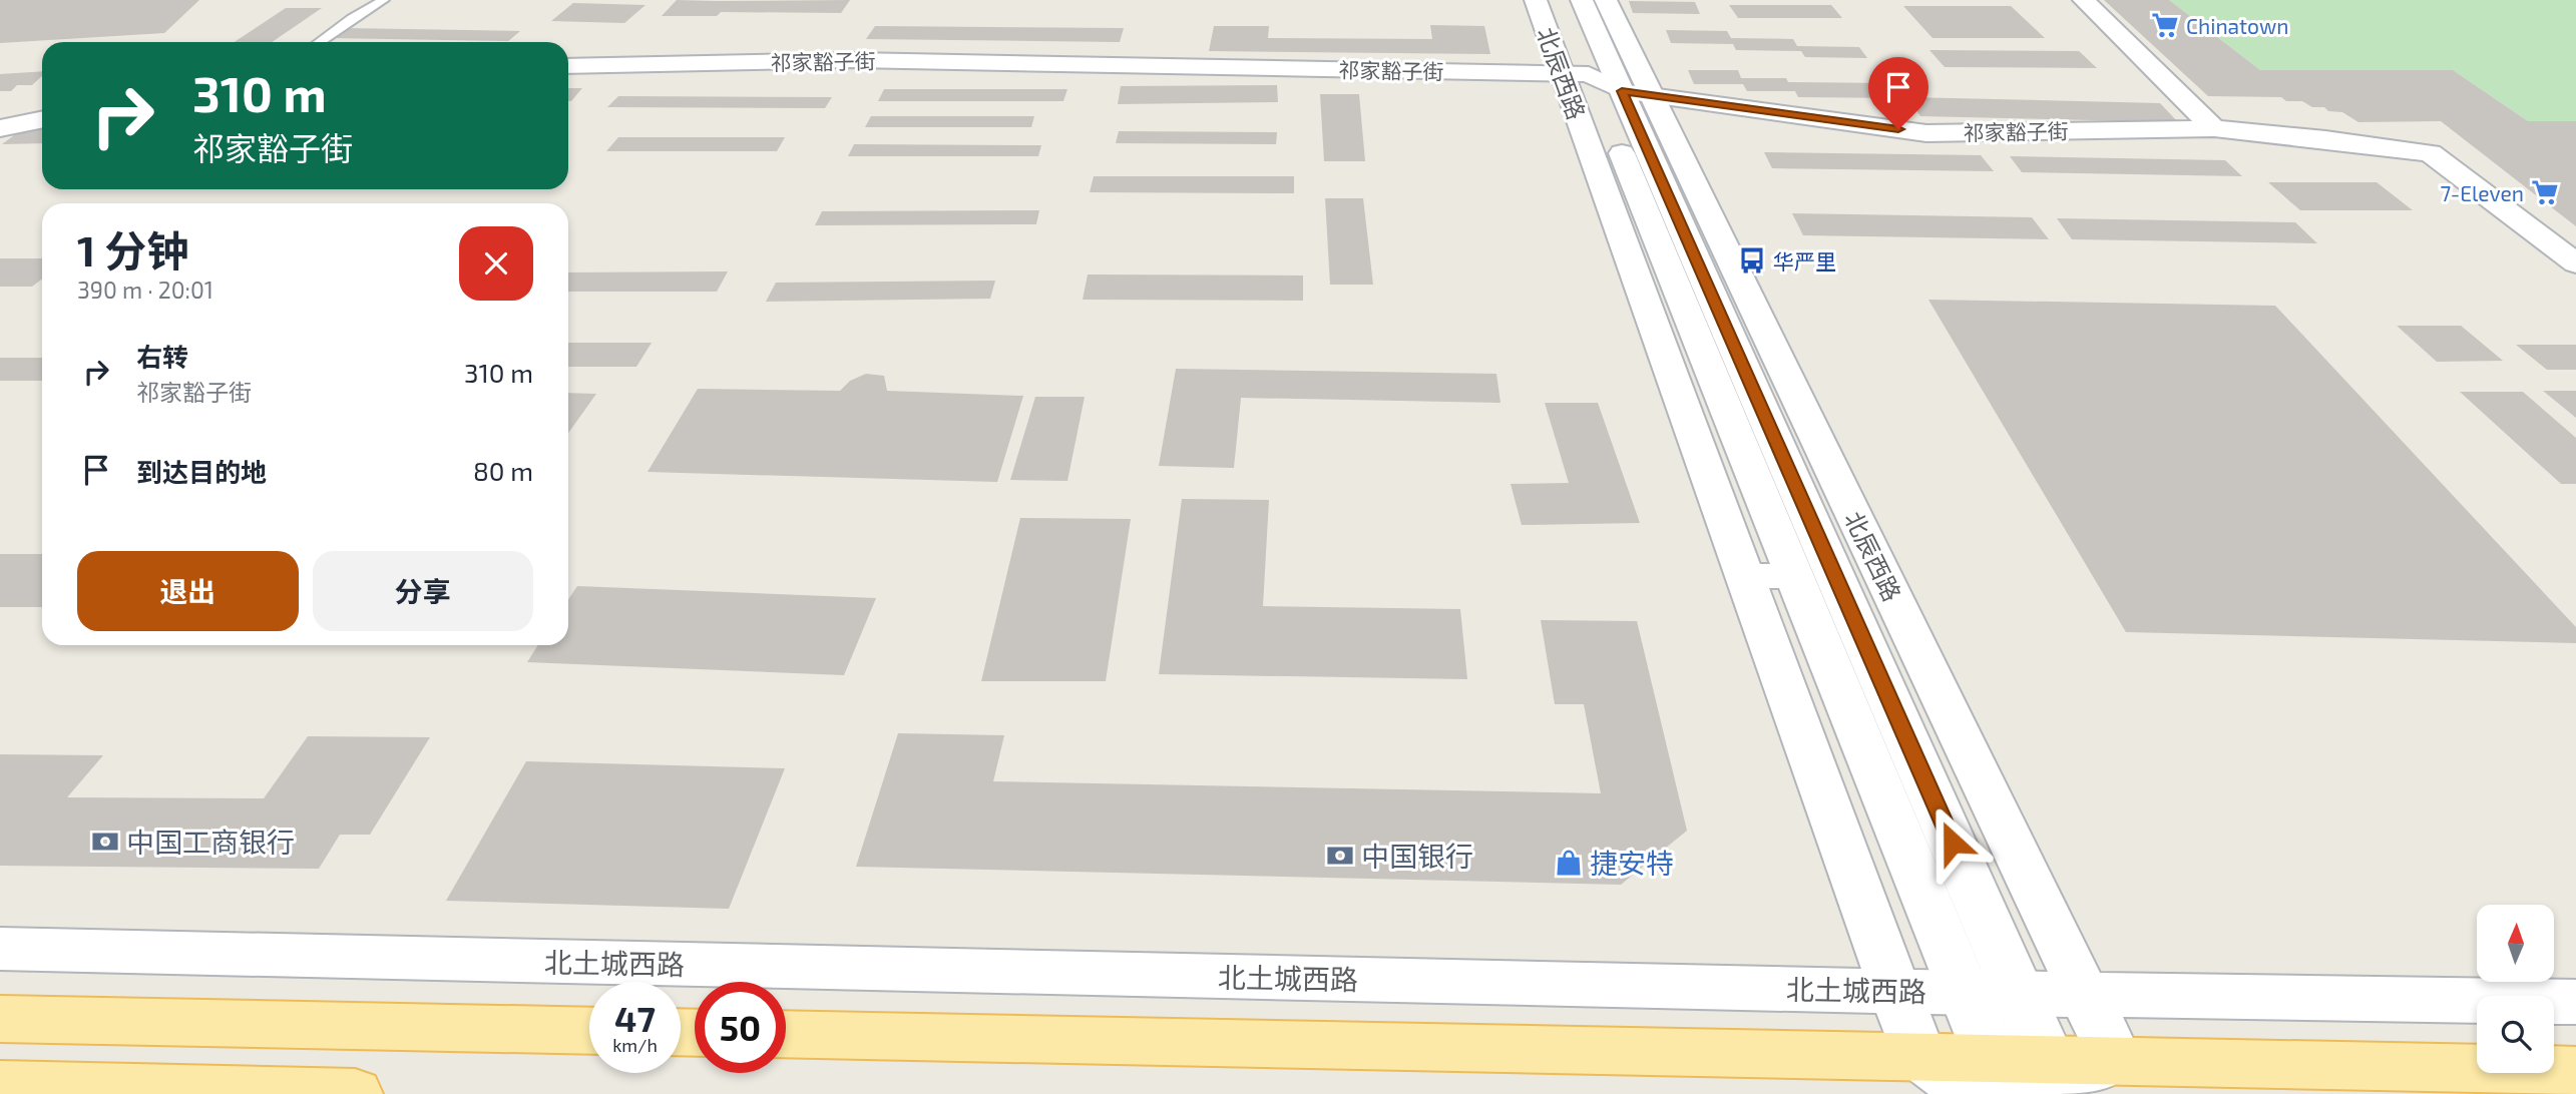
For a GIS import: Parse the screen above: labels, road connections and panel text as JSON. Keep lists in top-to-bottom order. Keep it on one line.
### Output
{"streets":{"street":["祁家豁子街","北辰西路","北土城西路"]},"crossings":[["祁家豁子街","北辰西路"],["北辰西路","北土城西路"]],"places":{"supermarket":["Chinatown","7-Eleven"],"bus stop":["华严里"],"bank":["中国工商银行","中国银行"],"shop":["捷安特"]},"north":"top","page":{"turn":["310 m","祁家豁子街"],"heading":["1 分钟","390 m · 20:01"],"list":[{"name":"右转","note":"祁家豁子街","value":"310 m"},{"name":"到达目的地","value":"80 m"}],"buttons":["退出","分享"],"speed":"47 km/h","limit":"50"}}
